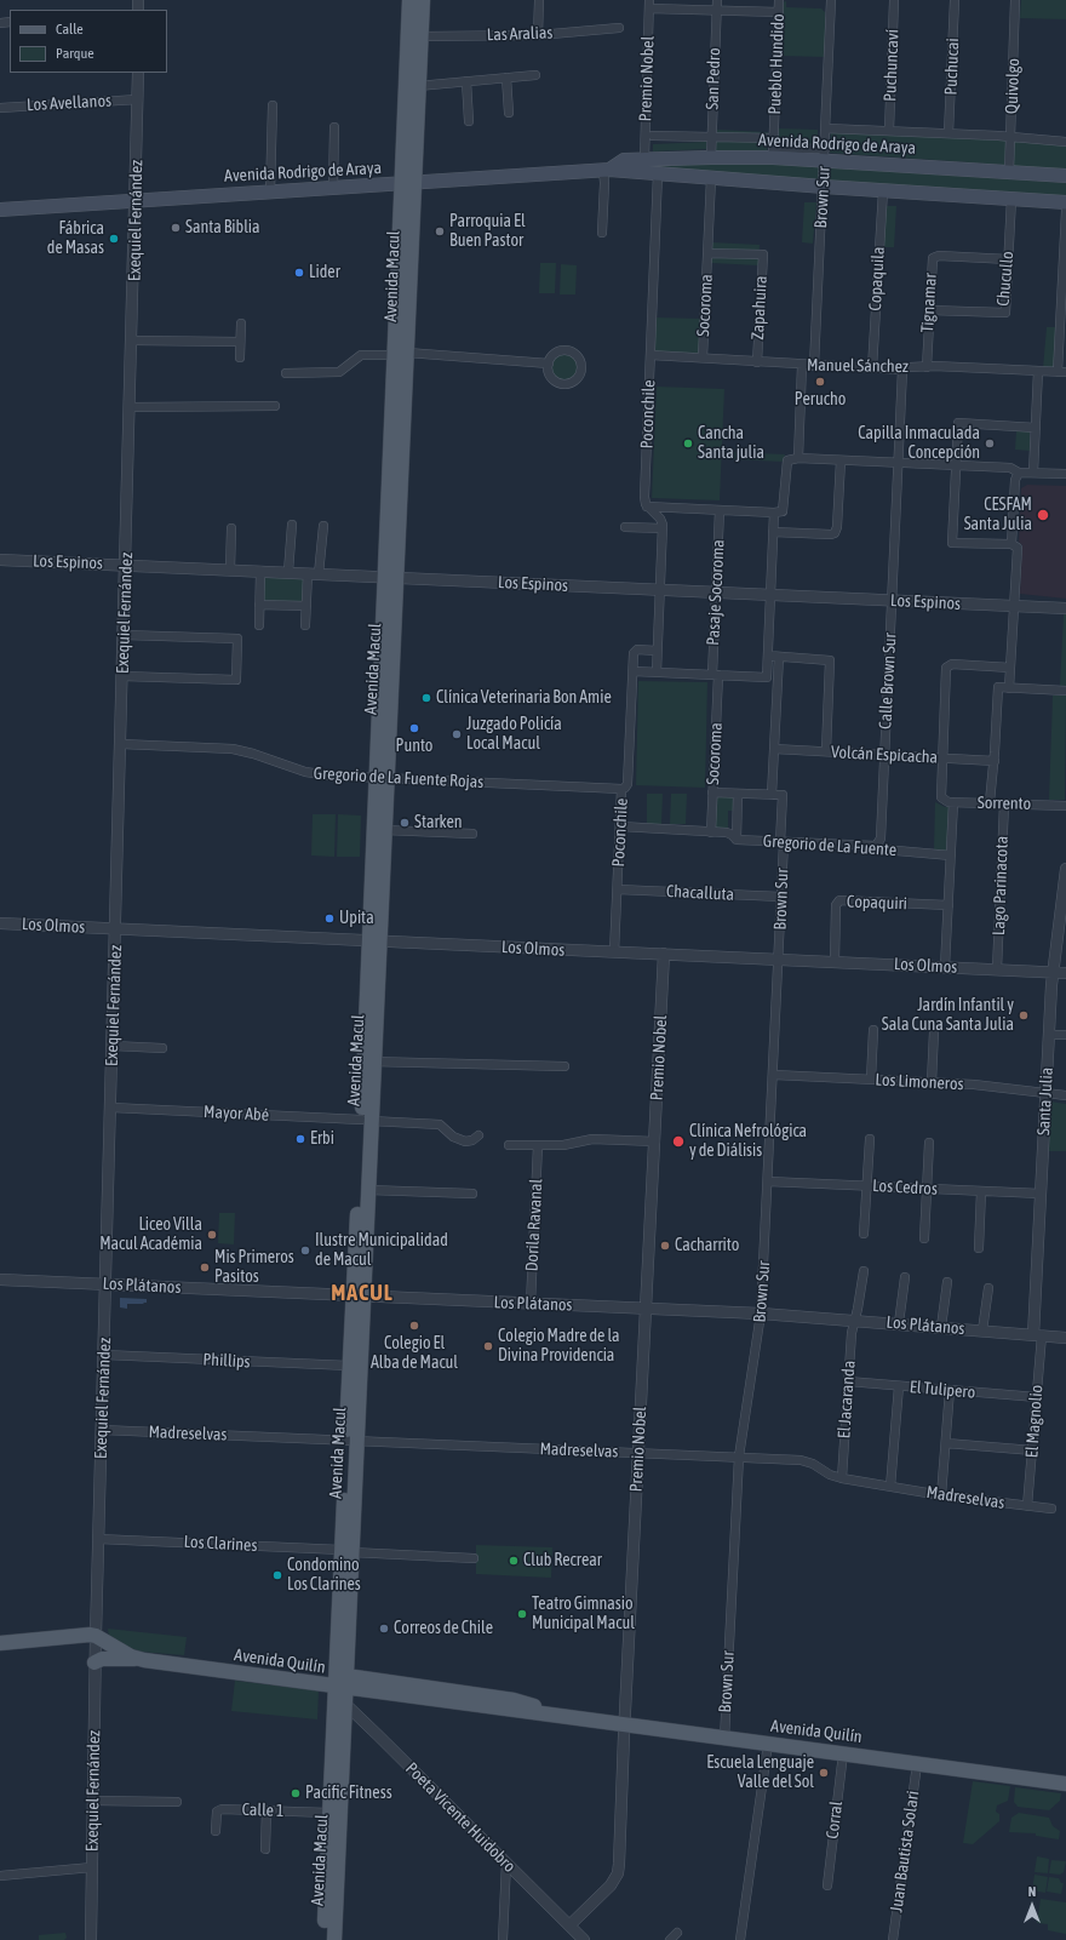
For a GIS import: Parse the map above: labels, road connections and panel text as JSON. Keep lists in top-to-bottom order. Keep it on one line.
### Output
{"streets":{"main road":["Avenida Rodrigo de Araya","Avenida Macul","Avenida Quilín"],"street":["Las Aralias","Pueblo Hundido","Puchuncaví","Puchucai","Premio Nobel","San Pedro","Quivolgo","Los Avellanos","Brown Sur","Exequiel Fernández","Copaquila","Chucullo","Tignamar","Socoroma","Zapahuira","Manuel Sánchez","Poconchile","Los Espinos","Pasaje Socoroma","Calle Brown Sur","Volcán Espicacha","Gregorio de La Fuente Rojas","Sorrento","Gregorio de La Fuente","Lago Parinacota","Chacalluta","Copaquiri","Los Olmos","Los Limoneros","Santa Julia","Mayor Abé","Los Cedros","Dorila Ravanal","Los Plátanos","Phillips","El Tulipero","El Jacaranda","El Magnolio","Madreselvas","Los Clarines","Calle 1","Poeta Vicente Huidobro","Corral","Juan Bautista Solari"]},"crossings":[["Pueblo Hundido","Avenida Rodrigo de Araya"],["Puchuncaví","Avenida Rodrigo de Araya"],["Puchucai","Avenida Rodrigo de Araya"],["Premio Nobel","Avenida Rodrigo de Araya"],["Premio Nobel","Los Olmos"],["Premio Nobel","Los Plátanos"],["Premio Nobel","Madreselvas"],["Premio Nobel","Avenida Quilín"],["Premio Nobel","Poeta Vicente Huidobro"],["San Pedro","Avenida Rodrigo de Araya"],["Quivolgo","Avenida Rodrigo de Araya"],["Los Avellanos","Exequiel Fernández"],["Avenida Rodrigo de Araya","Brown Sur"],["Avenida Rodrigo de Araya","Exequiel Fernández"],["Avenida Rodrigo de Araya","Avenida Macul"],["Avenida Rodrigo de Araya","Copaquila"],["Avenida Rodrigo de Araya","Chucullo"],["Avenida Rodrigo de Araya","Socoroma"],["Avenida Rodrigo de Araya","Poconchile"],["Brown Sur","Manuel Sánchez"],["Brown Sur","Gregorio de La Fuente"],["Brown Sur","Chacalluta"],["Brown Sur","Los Olmos"],["Brown Sur","Los Limoneros"],["Brown Sur","Los Cedros"],["Brown Sur","Los Plátanos"],["Brown Sur","Madreselvas"],["Brown Sur","Avenida Quilín"],["Exequiel Fernández","Los Espinos"],["Exequiel Fernández","Gregorio de La Fuente Rojas"],["Exequiel Fernández","Los Olmos"],["Exequiel Fernández","Mayor Abé"],["Exequiel Fernández","Los Plátanos"],["Exequiel Fernández","Phillips"],["Exequiel Fernández","Madreselvas"],["Exequiel Fernández","Los Clarines"],["Exequiel Fernández","Avenida Quilín"],["Avenida Macul","Los Espinos"],["Avenida Macul","Gregorio de La Fuente Rojas"],["Avenida Macul","Los Olmos"],["Avenida Macul","Mayor Abé"],["Avenida Macul","Los Plátanos"],["Avenida Macul","Phillips"],["Avenida Macul","Madreselvas"],["Avenida Macul","Los Clarines"],["Avenida Macul","Avenida Quilín"],["Avenida Macul","Calle 1"],["Avenida Macul","Poeta Vicente Huidobro"],["Copaquila","Manuel Sánchez"],["Chucullo","Tignamar"],["Tignamar","Manuel Sánchez"],["Socoroma","Zapahuira"],["Socoroma","Manuel Sánchez"],["Socoroma","Pasaje Socoroma"],["Socoroma","Gregorio de La Fuente"],["Zapahuira","Manuel Sánchez"],["Manuel Sánchez","Poconchile"],["Manuel Sánchez","Calle Brown Sur"],["Poconchile","Gregorio de La Fuente Rojas"],["Poconchile","Gregorio de La Fuente"],["Poconchile","Chacalluta"],["Poconchile","Los Olmos"],["Los Espinos","Pasaje Socoroma"],["Los Espinos","Calle Brown Sur"],["Calle Brown Sur","Volcán Espicacha"],["Calle Brown Sur","Gregorio de La Fuente"],["Volcán Espicacha","Sorrento"],["Sorrento","Lago Parinacota"],["Lago Parinacota","Los Olmos"],["Copaquiri","Los Olmos"],["Los Olmos","Santa Julia"],["Los Limoneros","Santa Julia"],["Santa Julia","Los Cedros"],["Santa Julia","Los Plátanos"],["Santa Julia","El Magnolio"],["Dorila Ravanal","Los Plátanos"],["Los Plátanos","El Jacaranda"],["Los Plátanos","El Magnolio"],["El Tulipero","El Jacaranda"],["El Tulipero","El Magnolio"],["El Jacaranda","Madreselvas"],["El Magnolio","Madreselvas"],["Avenida Quilín","Poeta Vicente Huidobro"],["Avenida Quilín","Corral"],["Avenida Quilín","Juan Bautista Solari"]],"districts":["MACUL"],"places":["Santa Biblia","Parroquia El Buen Pastor","Fábrica de Masas","Lider","Perucho","Cancha Santa julia","Capilla Inmaculada Concepción","CESFAM Santa Julia","Clínica Veterinaria Bon Amie","Punto","Juzgado Policía Local Macul","Starken","Upita","Jardín Infantil y Sala Cuna Santa Julia","Erbi","Clínica Nefrológica y de Diálisis","Liceo Villa Macul Académia","Cacharrito","Ilustre Municipalidad de Macul","Mis Primeros Pasitos","Colegio El Alba de Macul","Colegio Madre de la Divina Providencia","Club Recrear","Condomino Los Clarines","Teatro Gimnasio Municipal Macul","Correos de Chile","Escuela Lenguaje Valle del Sol","Pacific Fitness"],"legend":["Calle","Parque"],"north":"top"}
